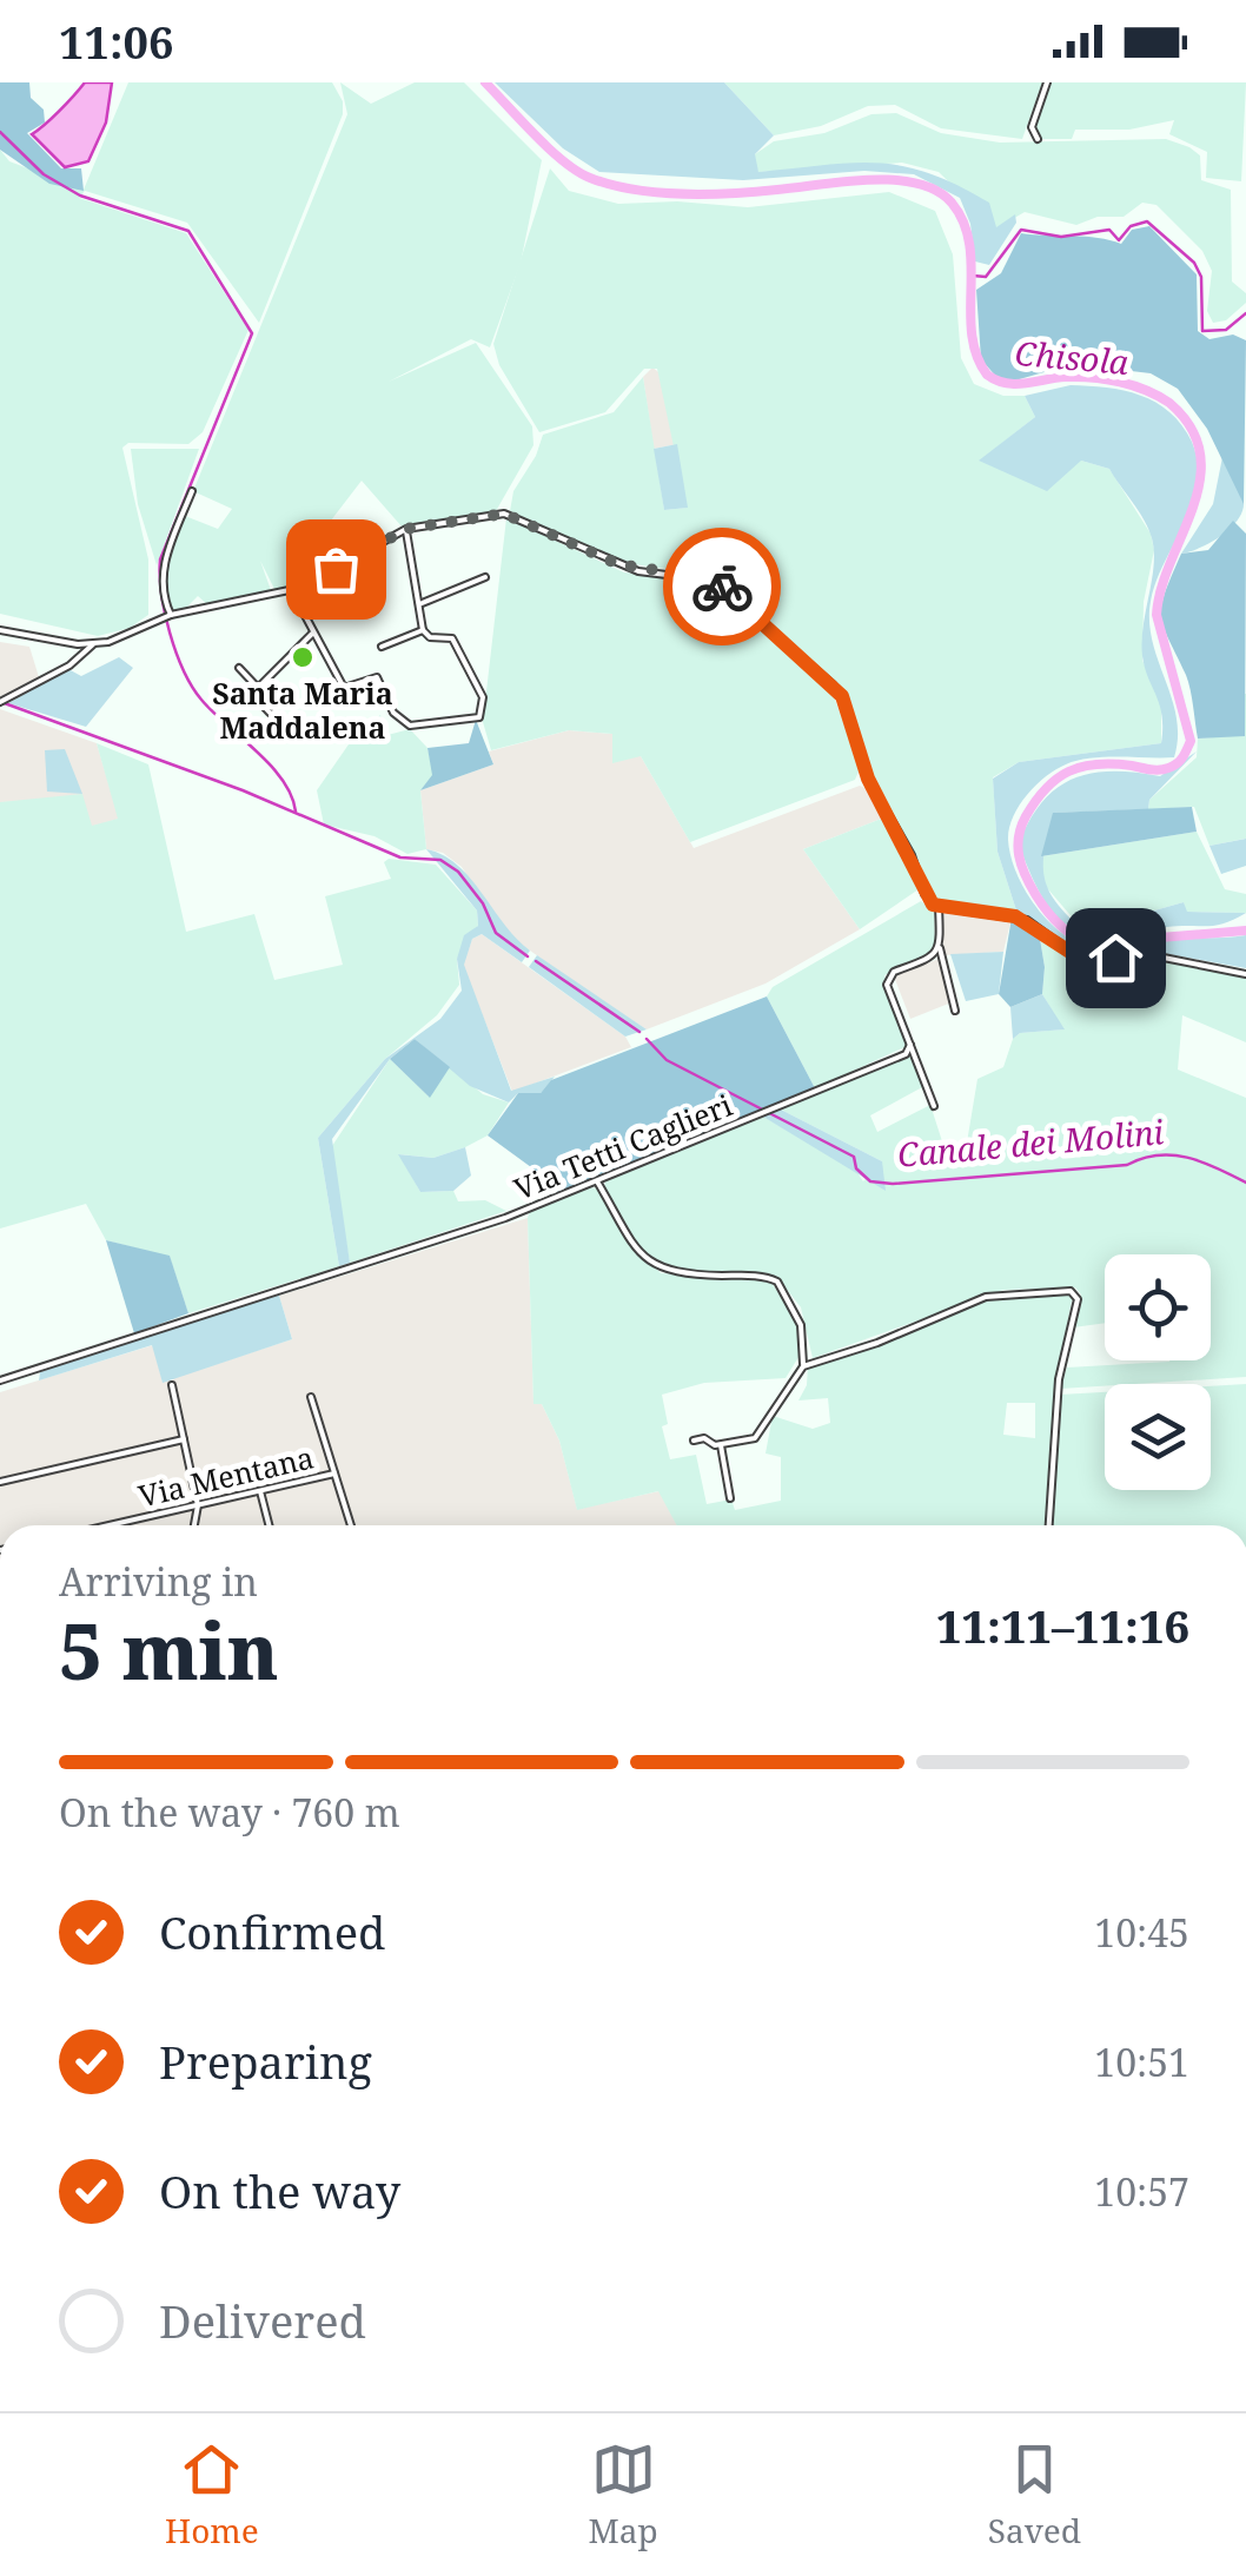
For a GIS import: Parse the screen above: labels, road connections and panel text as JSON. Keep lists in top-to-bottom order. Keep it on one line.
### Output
{"streets":{"street":["Via Tetti Caglieri","Via Mentana"]},"water":["Chisola","Canale dei Molini"],"places":["Santa Maria Maddalena"],"page":{"status":"11:06","heading":["5 min","Arriving in","11:11–11:16"],"bar":"On the way · 760 m","list":[["Confirmed","10:45"],["Preparing","10:51"],["On the way","10:57"],"Delivered"],"tabs":["Home","Map","Saved"]}}
